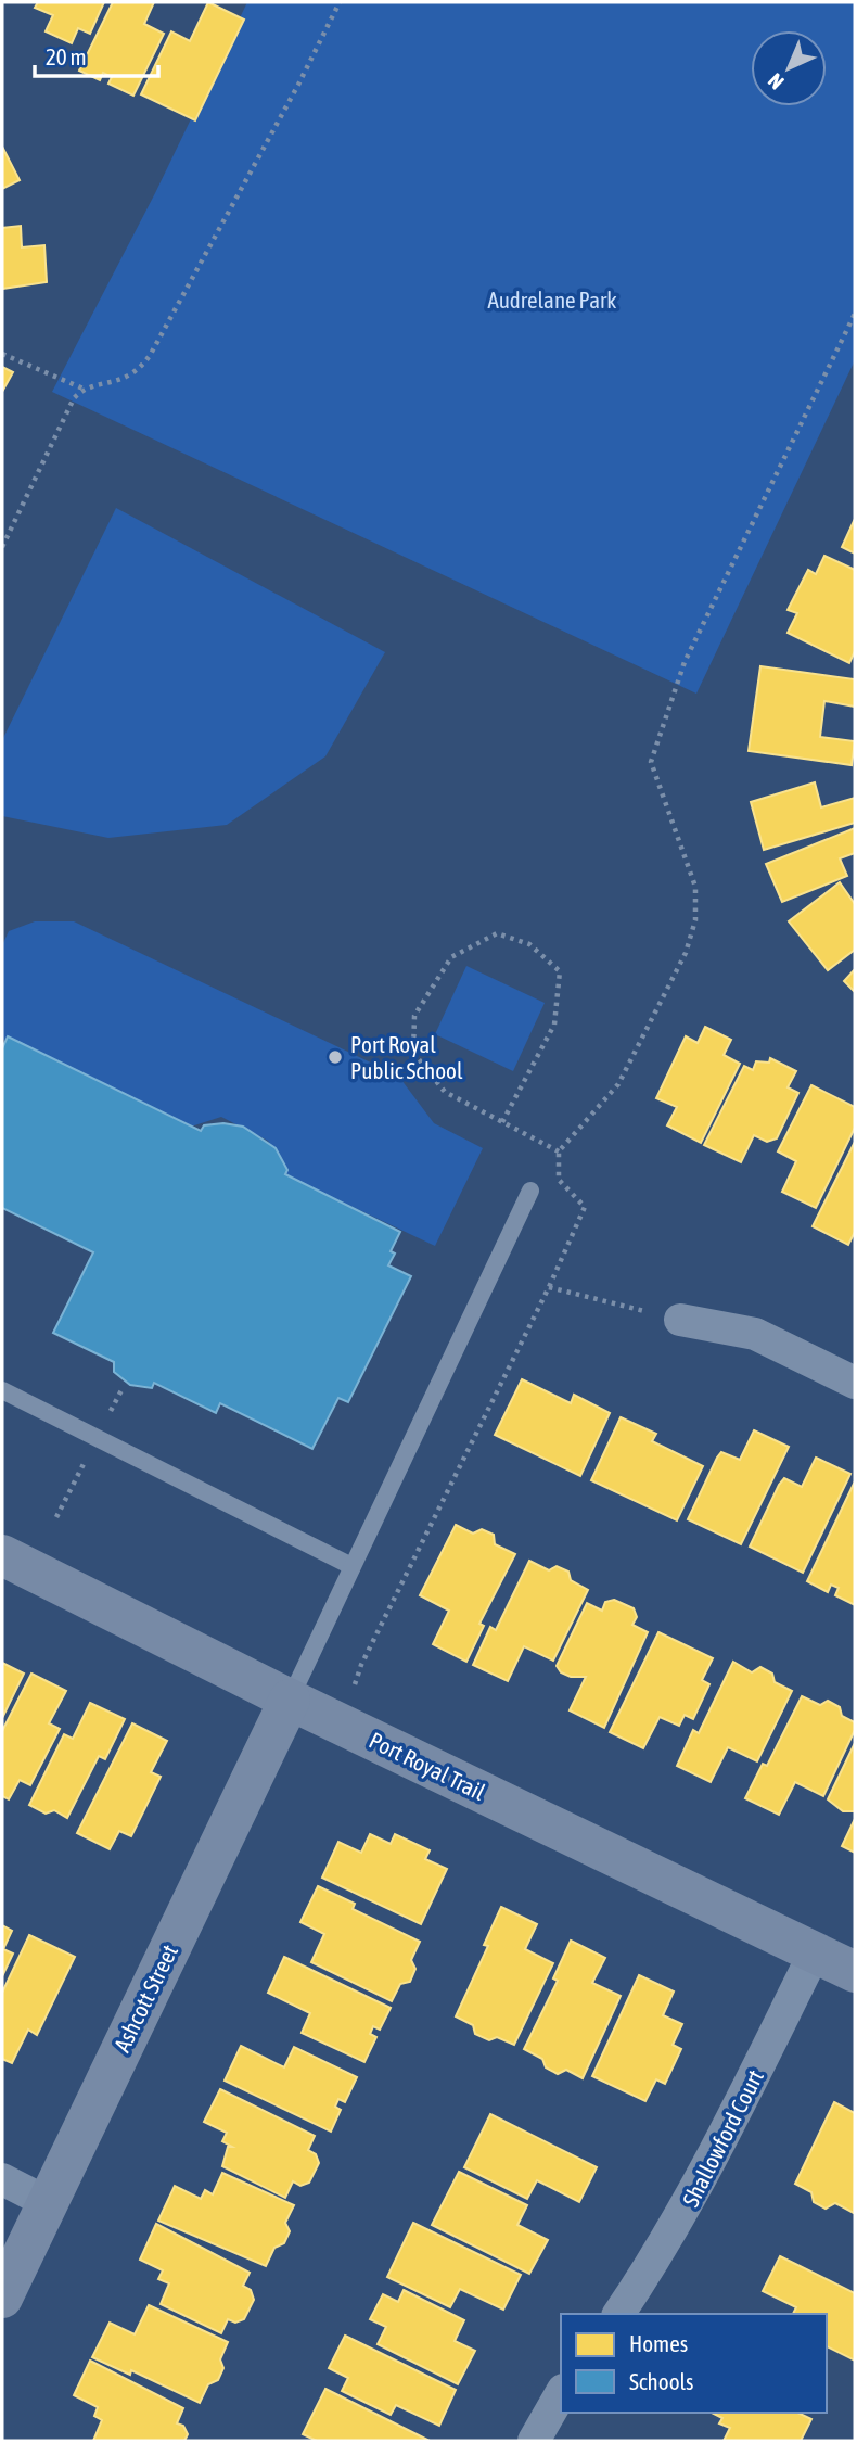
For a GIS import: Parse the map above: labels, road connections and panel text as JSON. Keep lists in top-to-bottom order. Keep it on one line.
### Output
{"streets":{"street":["Port Royal Trail","Ashcott Street","Shallowford Court"]},"crossings":[["Port Royal Trail","Ashcott Street"],["Port Royal Trail","Shallowford Court"]],"parks":["Audrelane Park"],"places":["Port Royal Public School"],"legend":["Homes","Schools"],"scale_bar":"20 m","north":"bottom left"}
